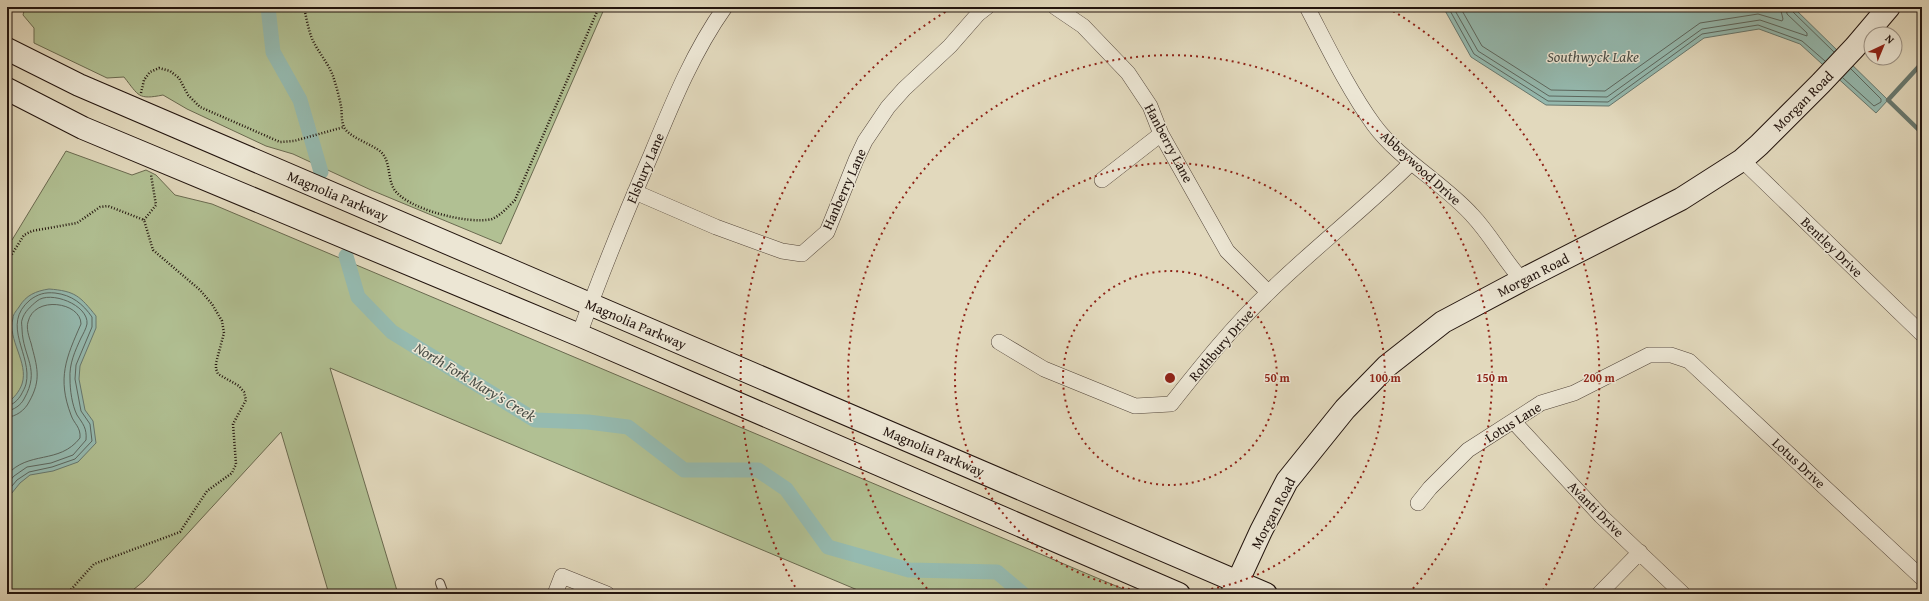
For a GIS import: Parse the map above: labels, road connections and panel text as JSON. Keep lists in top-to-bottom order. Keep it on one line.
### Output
{"streets":{"main road":["Morgan Road","Magnolia Parkway"],"street":["Hanberry Lane","Elsbury Lane","Abbeywood Drive","Bentley Drive","Rothbury Drive","Lotus Lane","Lotus Drive","Avanti Drive"]},"crossings":[["Morgan Road","Abbeywood Drive"],["Morgan Road","Magnolia Parkway"],["Morgan Road","Bentley Drive"],["Hanberry Lane","Elsbury Lane"],["Hanberry Lane","Rothbury Drive"],["Elsbury Lane","Magnolia Parkway"],["Abbeywood Drive","Rothbury Drive"],["Lotus Lane","Lotus Drive"],["Lotus Lane","Avanti Drive"]],"water":["Southwyck Lake","North Fork Mary's Creek"],"north":"top right","rings":["50 m","100 m","150 m","200 m"]}
